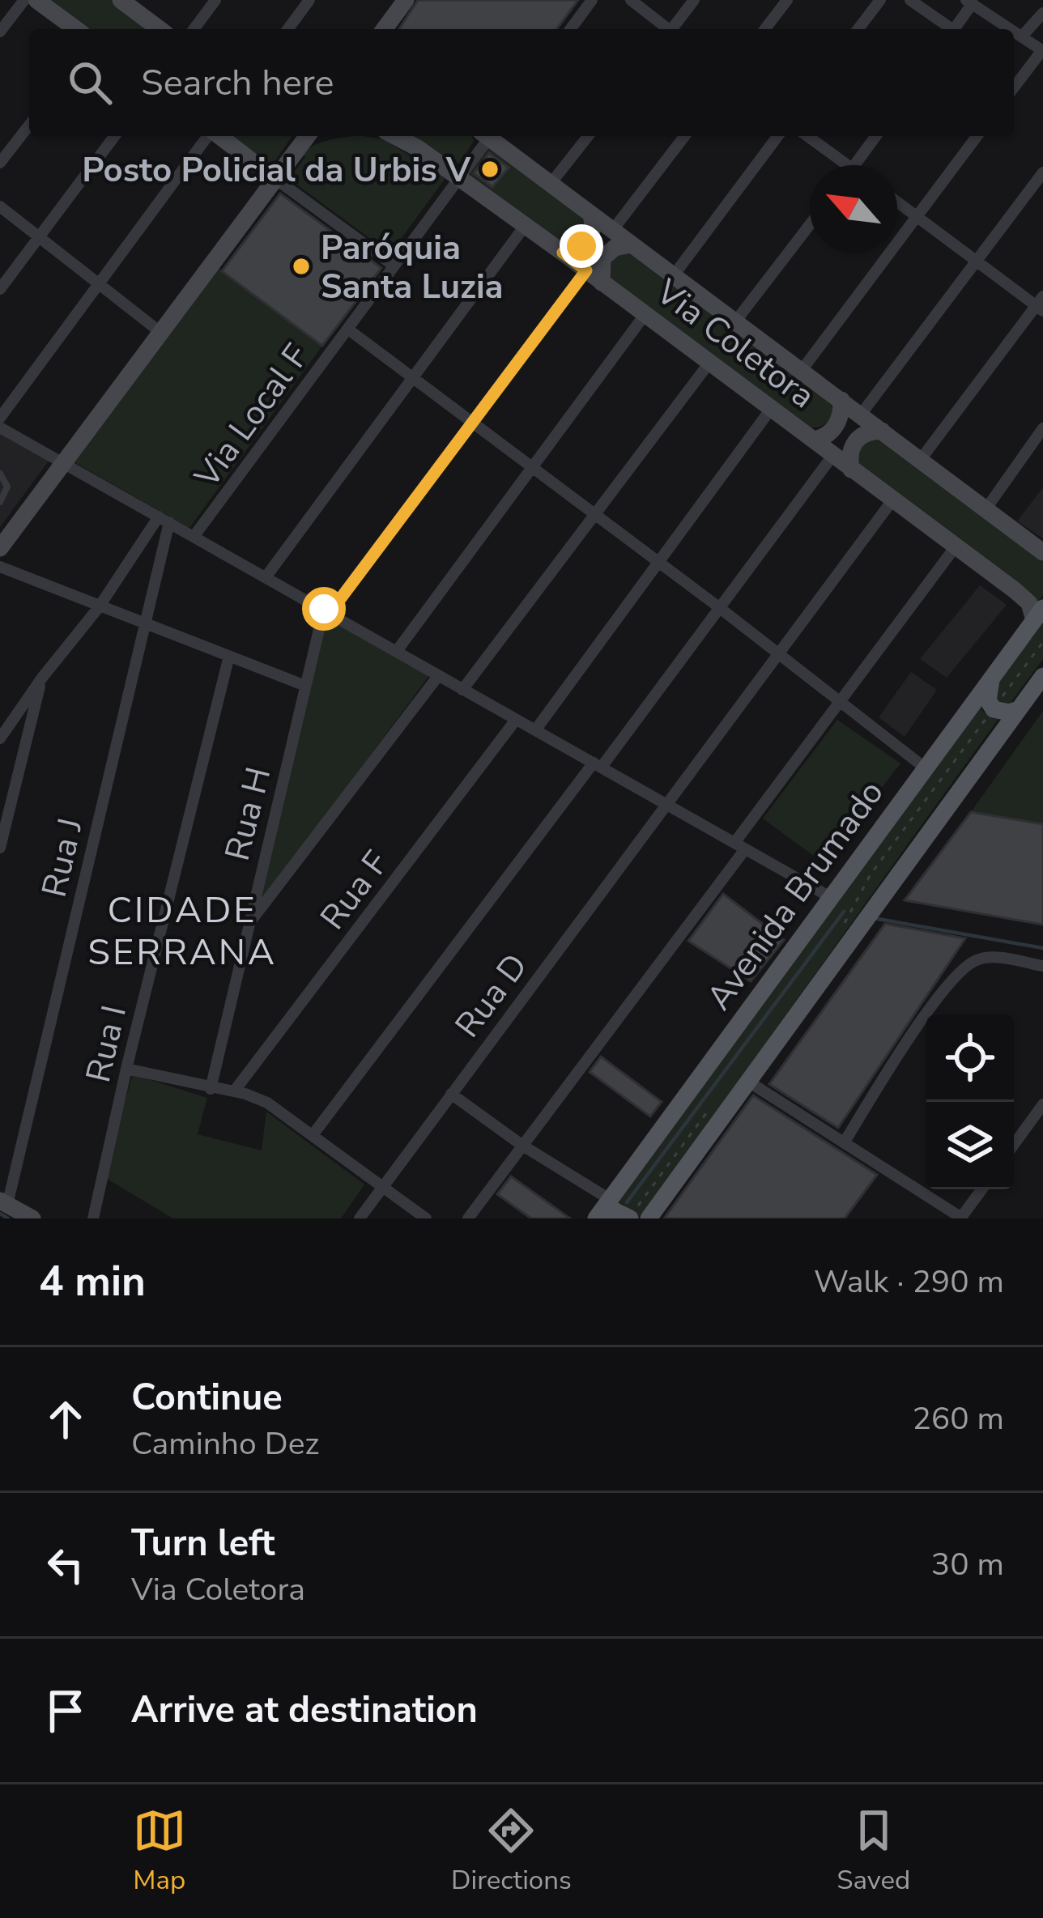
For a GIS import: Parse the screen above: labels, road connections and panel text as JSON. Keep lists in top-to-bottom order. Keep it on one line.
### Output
{"streets":{"main road":["Avenida Brumado"],"street":["Via Coletora","Via Local F","Rua H","Rua J","Rua F","Rua D","Rua I"]},"crossings":[["Via Coletora","Via Local F"],["Via Coletora","Avenida Brumado"],["Via Coletora","Rua D"]],"districts":["CIDADE SERRANA"],"places":["Posto Policial da Urbis V","Paróquia Santa Luzia"],"north":"top left","page":{"search":"Search here","heading":["4 min","Walk · 290 m"],"list":[["Continue","Caminho Dez","260 m"],["Turn left","Via Coletora","30 m"],"Arrive at destination"],"nav":["Map","Directions","Saved"]}}
